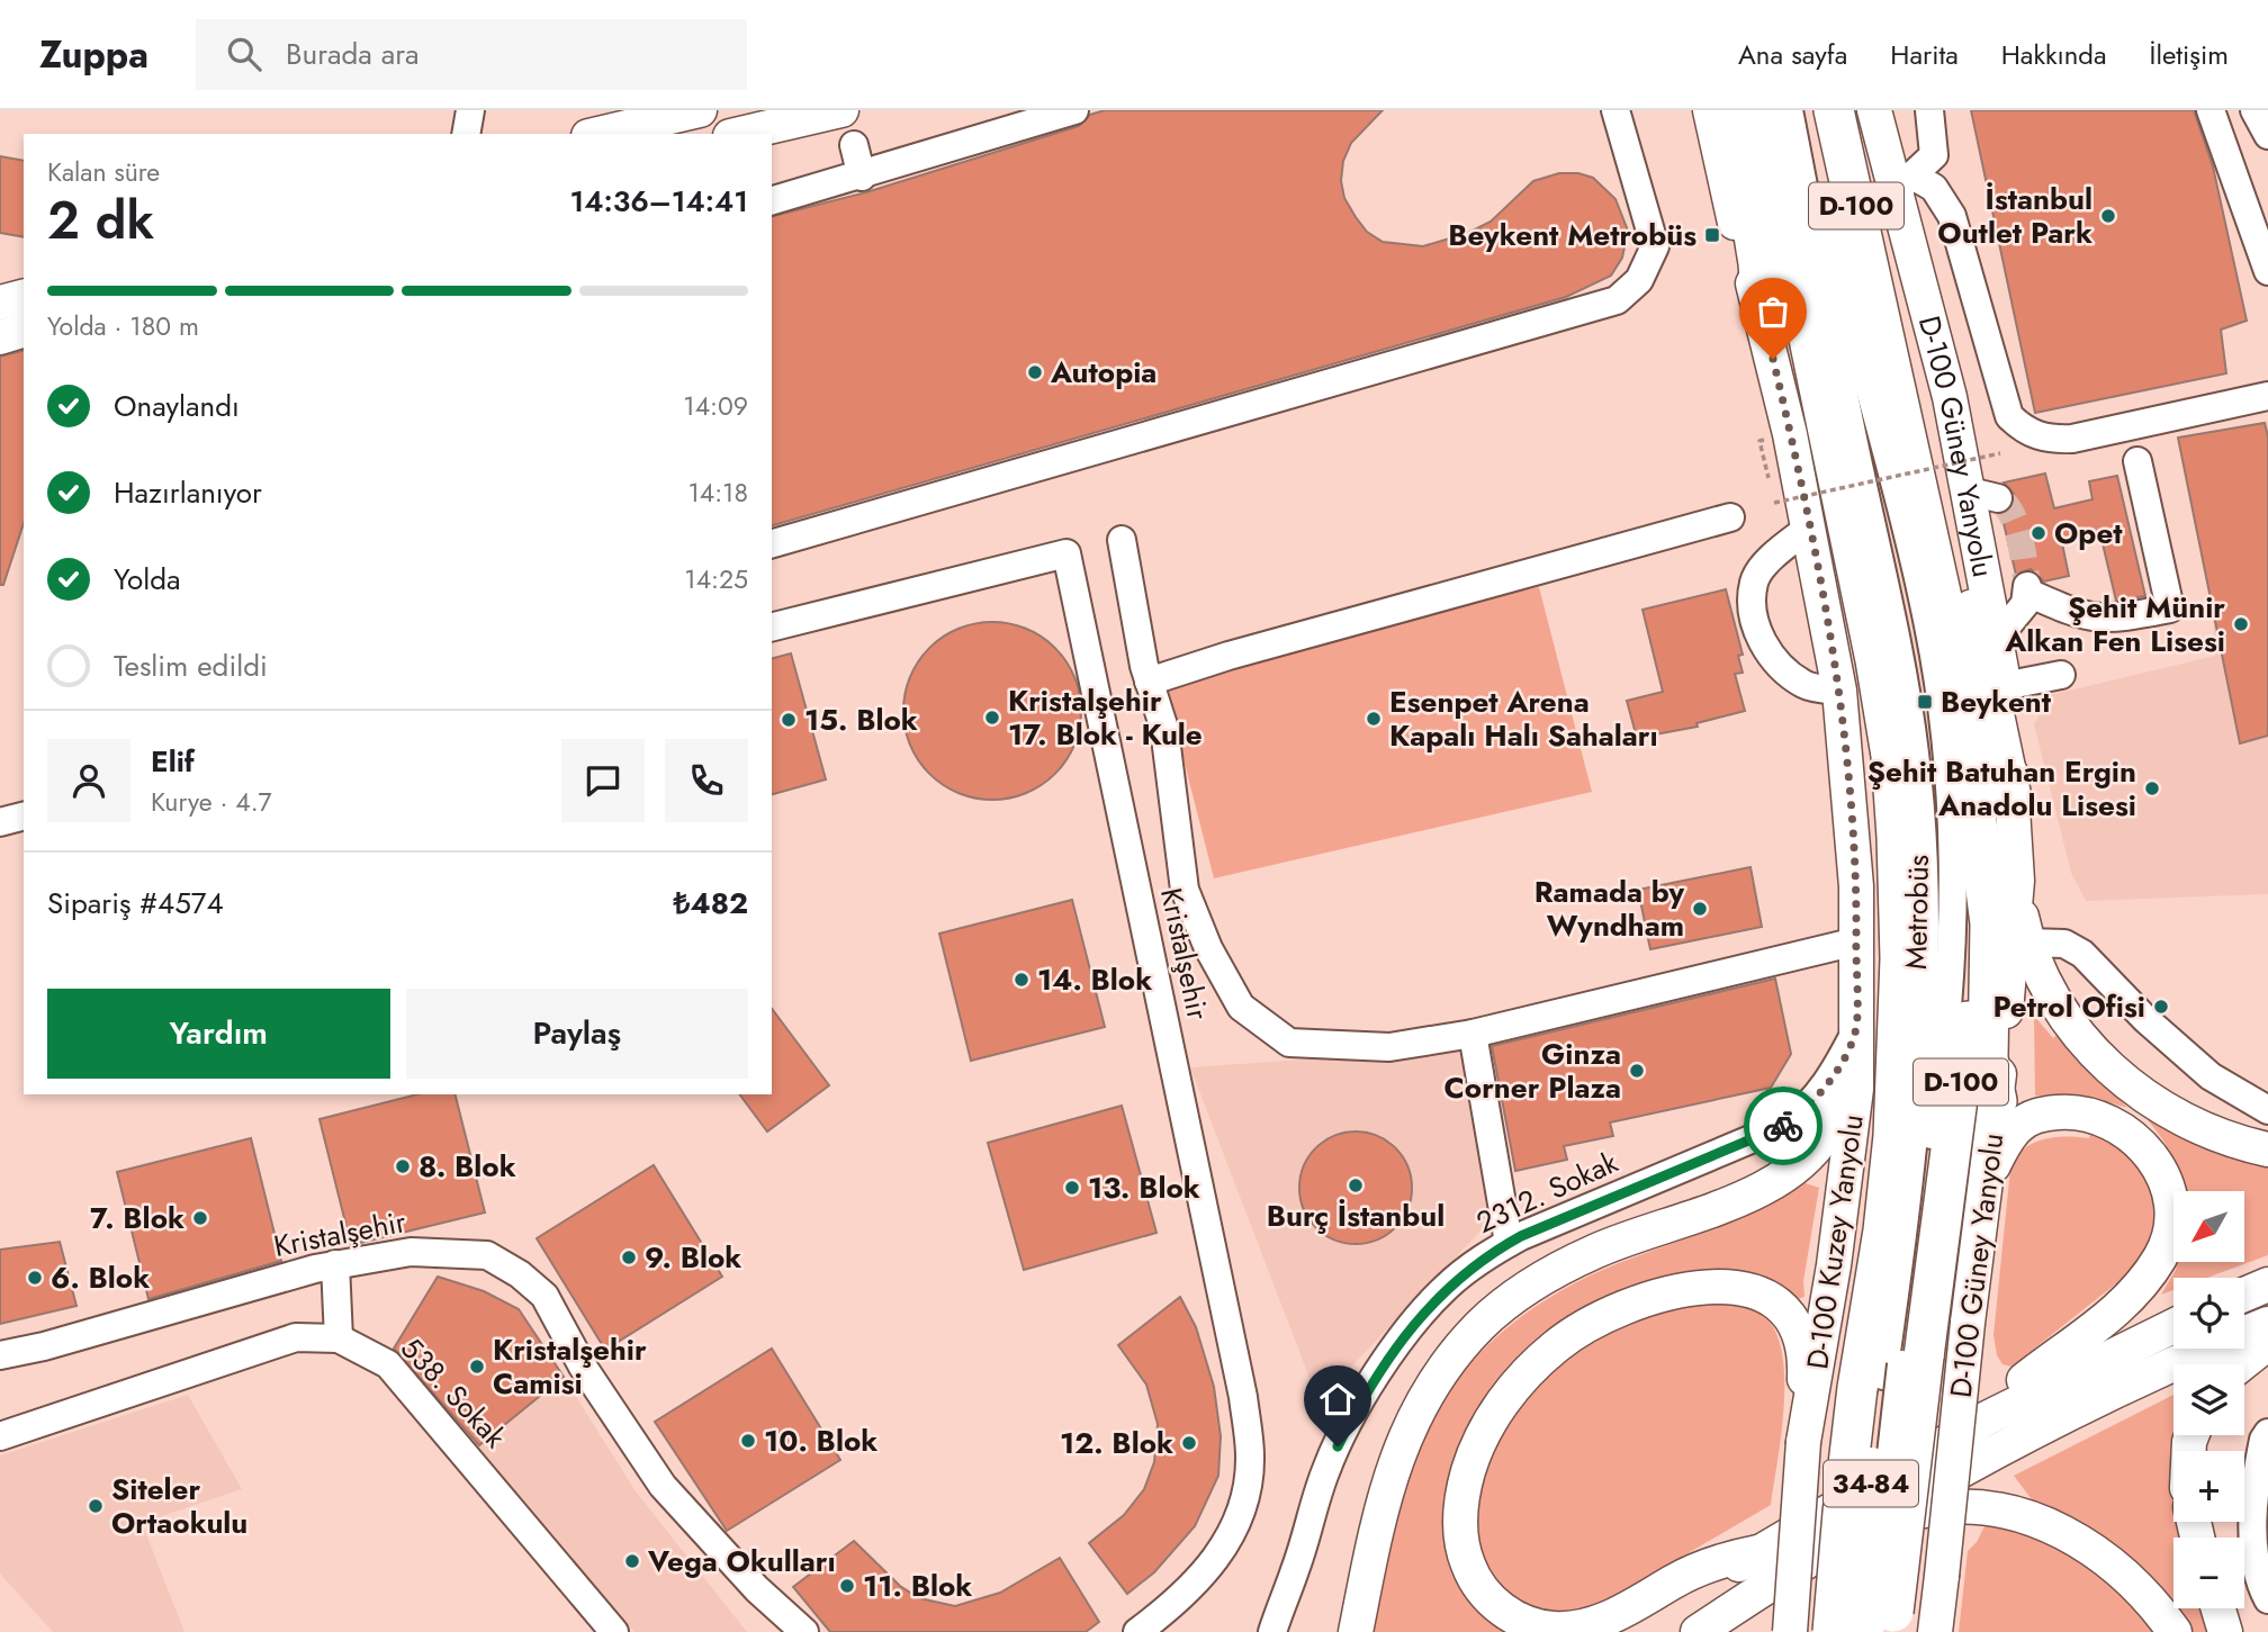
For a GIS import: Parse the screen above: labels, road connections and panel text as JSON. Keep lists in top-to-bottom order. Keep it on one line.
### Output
{"streets":{"highway":["D-100"],"main road":["D-100 Güney Yanyolu","D-100 Kuzey Yanyolu","34-84"],"street":["Metrobüs","Kristalşehir","2312. Sokak","538. Sokak"]},"crossings":[["D-100","Metrobüs"],["2312. Sokak","D-100 Kuzey Yanyolu"]],"places":{"other":["İstanbul Outlet Park","Autopia","Opet","Şehit Münir Alkan Fen Lisesi","Kristalşehir 17. Blok - Kule","Esenpet Arena Kapalı Halı Sahaları","15. Blok","Şehit Batuhan Ergin Anadolu Lisesi","Ramada by Wyndham","14. Blok","Petrol Ofisi","Ginza Corner Plaza","8. Blok","Burç İstanbul","13. Blok","7. Blok","9. Blok","6. Blok","Kristalşehir Camisi","10. Blok","12. Blok","Siteler Ortaokulu","Vega Okulları","11. Blok"],"transit":["Beykent Metrobüs","Beykent"]},"north":"bottom left","page":{"header":"Zuppa","search":"Burada ara","nav":["Ana sayfa","Harita","Hakkında","İletişim"],"heading":["2 dk","Kalan süre","14:36–14:41"],"panel":["Elif","Kurye · 4.7","Sipariş #4574","₺482"],"bar":"Yolda · 180 m","list":[["Onaylandı","14:09"],["Hazırlanıyor","14:18"],["Yolda","14:25"],"Teslim edildi"],"buttons":["Yardım","Paylaş"],"map_buttons":["+","−"]}}
